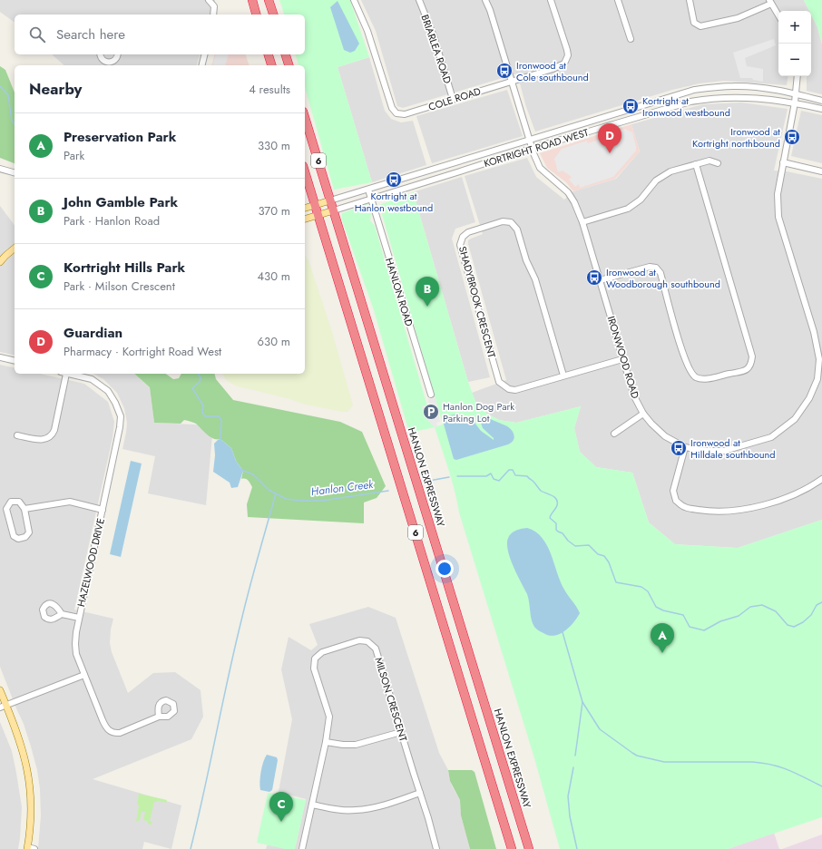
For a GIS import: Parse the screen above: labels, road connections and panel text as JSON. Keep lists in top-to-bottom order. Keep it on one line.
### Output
{"streets":{"highway":["6","HANLON EXPRESSWAY"],"main road":["KORTRIGHT ROAD WEST"],"street":["BRIARLEA ROAD","COLE ROAD","HANLON ROAD","SHADYBROOK CRESCENT","IRONWOOD ROAD","HAZELWOOD DRIVE","MILSON CRESCENT"]},"crossings":[["BRIARLEA ROAD","COLE ROAD"],["COLE ROAD","IRONWOOD ROAD"],["KORTRIGHT ROAD WEST","6"],["KORTRIGHT ROAD WEST","HANLON ROAD"],["KORTRIGHT ROAD WEST","IRONWOOD ROAD"],["KORTRIGHT ROAD WEST","HANLON EXPRESSWAY"],["SHADYBROOK CRESCENT","IRONWOOD ROAD"]],"water":["Hanlon Creek"],"places":{"bus stop":["Ironwood at Cole southbound","Kortright at Ironwood westbound","Ironwood at Kortright northbound","Kortright at Hanlon westbound","Ironwood at Woodborough southbound","Ironwood at Hilldale southbound"],"parking":["Hanlon Dog Park Parking Lot"]},"page":{"map_buttons":["+","−"],"search":"Search here","heading":["Nearby","4 results"],"list":[{"mark":"A","name":"Preservation Park","note":"Park","value":"330 m"},{"mark":"B","name":"John Gamble Park","note":"Park · Hanlon Road","value":"370 m"},{"mark":"C","name":"Kortright Hills Park","note":"Park · Milson Crescent","value":"430 m"},{"mark":"D","name":"Guardian","note":"Pharmacy · Kortright Road West","value":"630 m"}],"pins":["D","B","A","C"]}}
